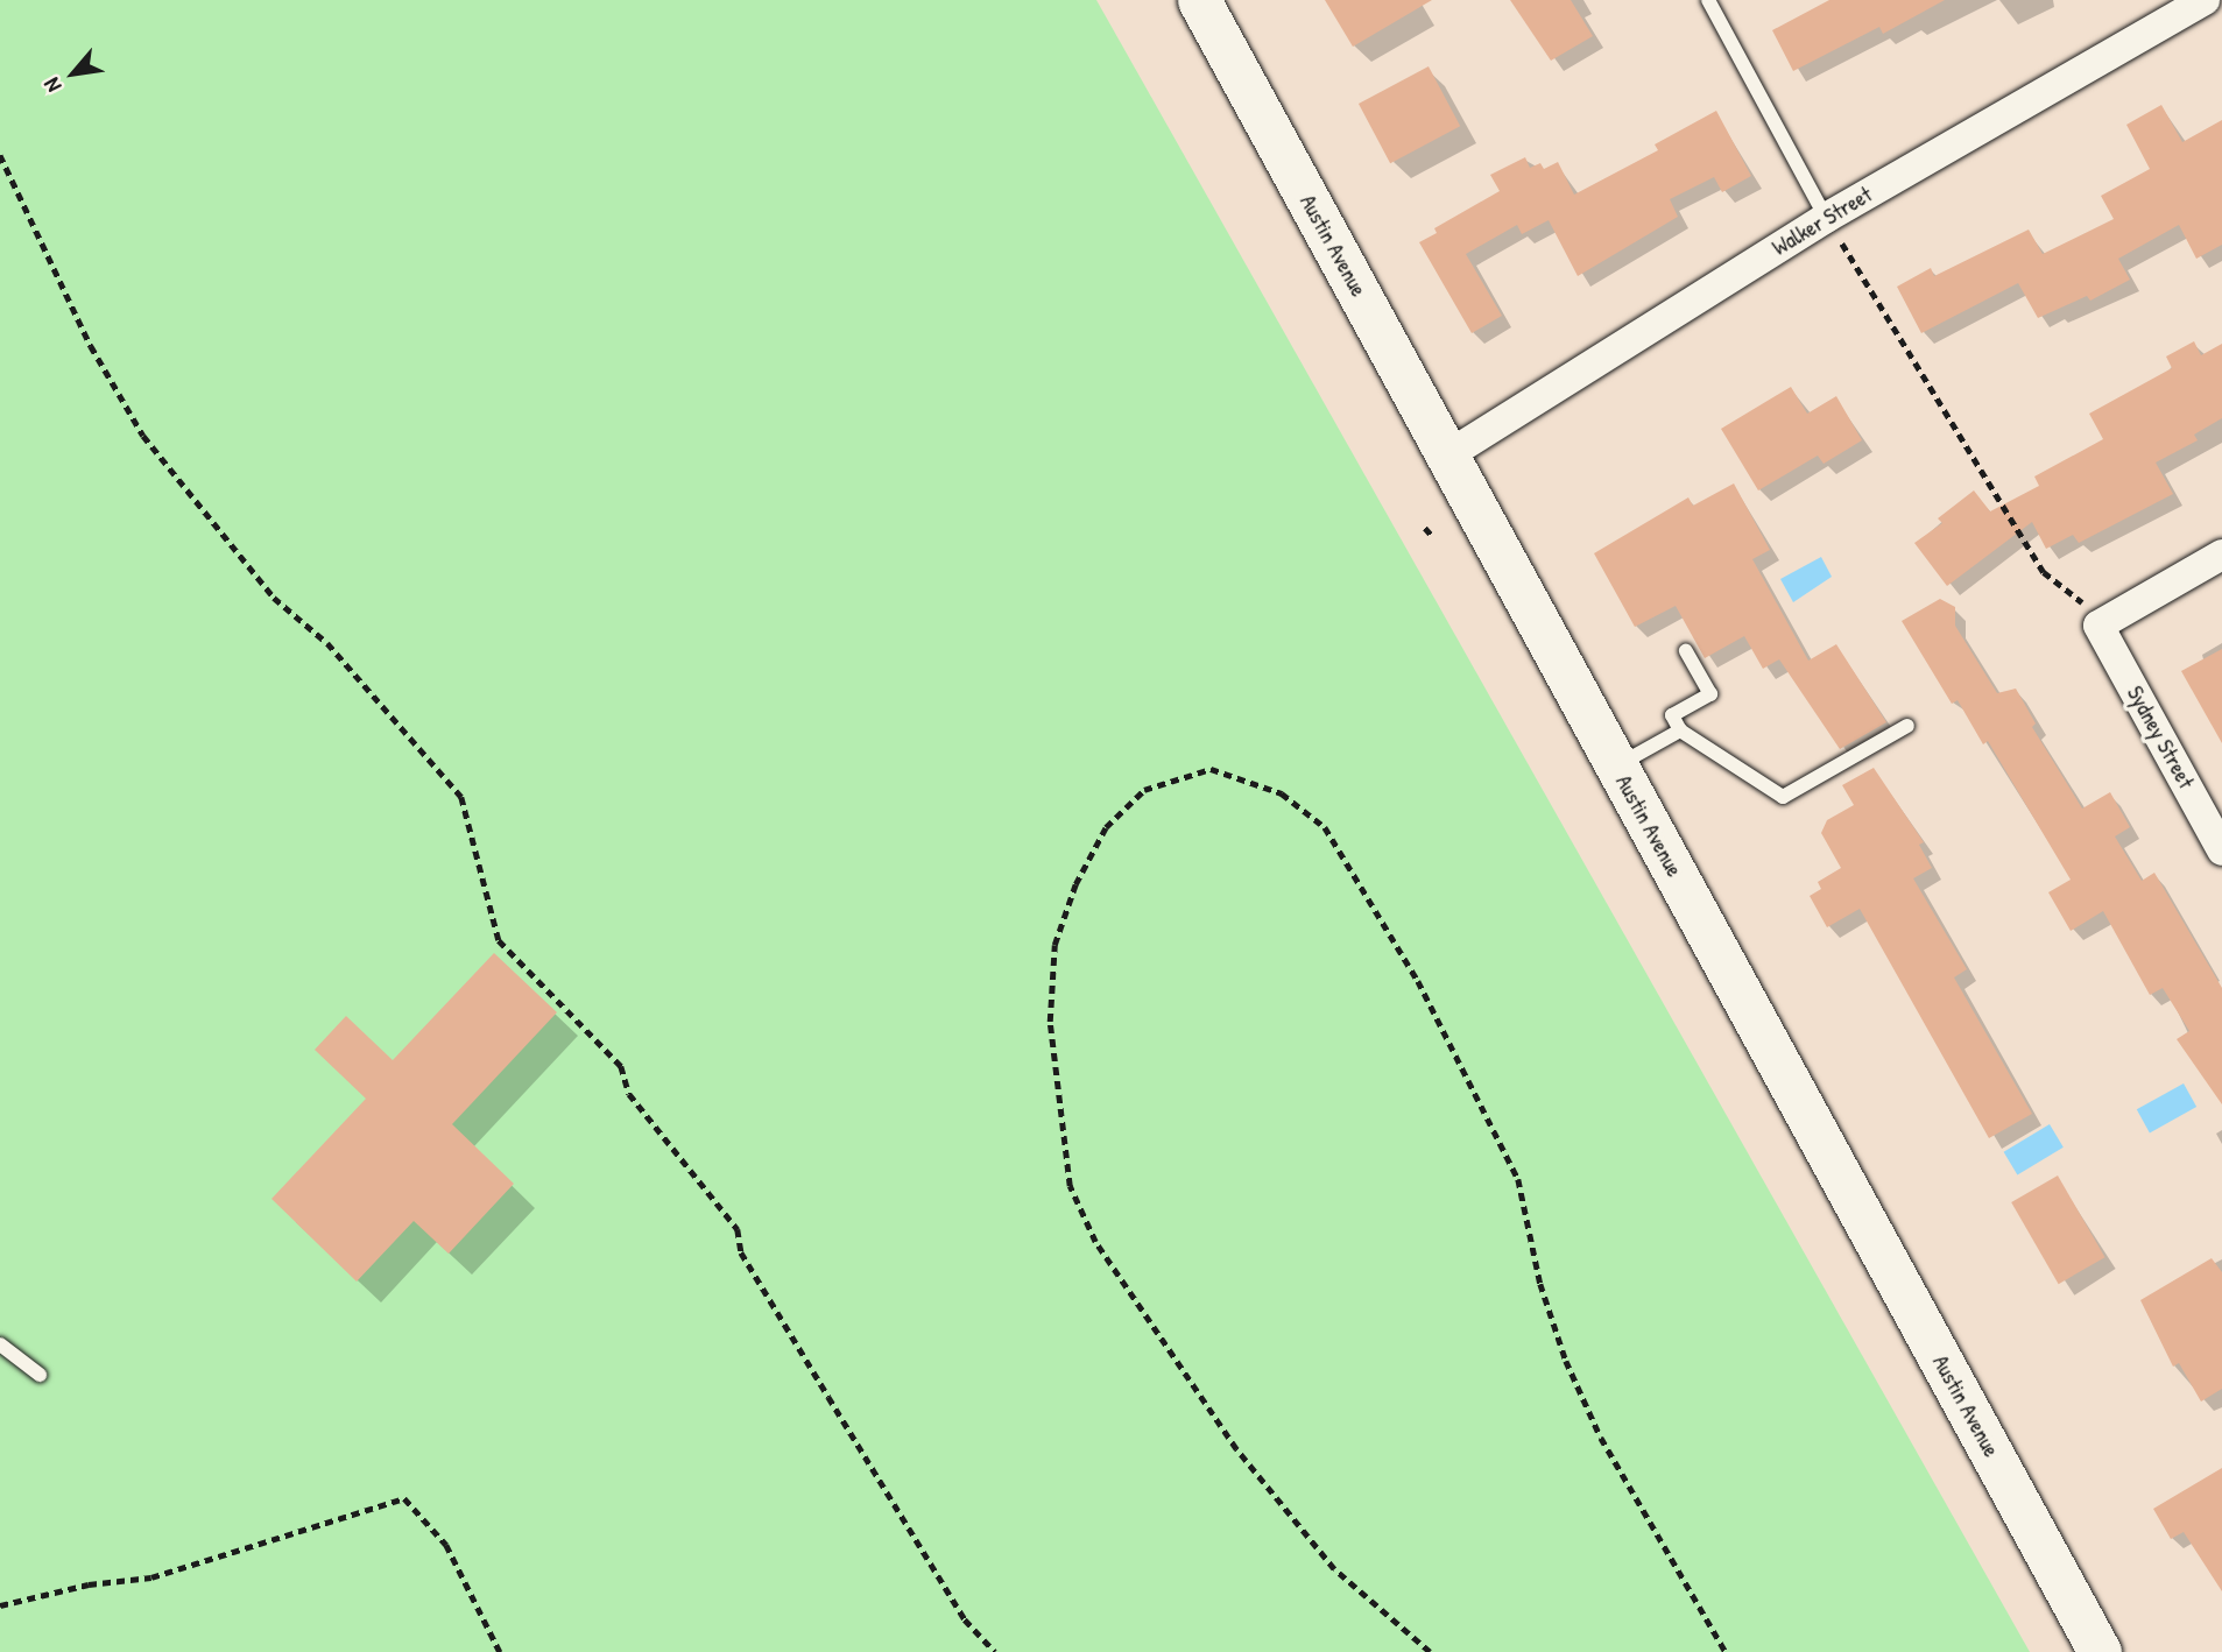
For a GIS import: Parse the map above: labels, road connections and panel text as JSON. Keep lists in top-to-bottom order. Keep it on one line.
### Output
{"streets":{"main road":["Austin Avenue"],"street":["Walker Street","Sydney Street"]},"crossings":[["Walker Street","Austin Avenue"]],"north":"bottom left"}
